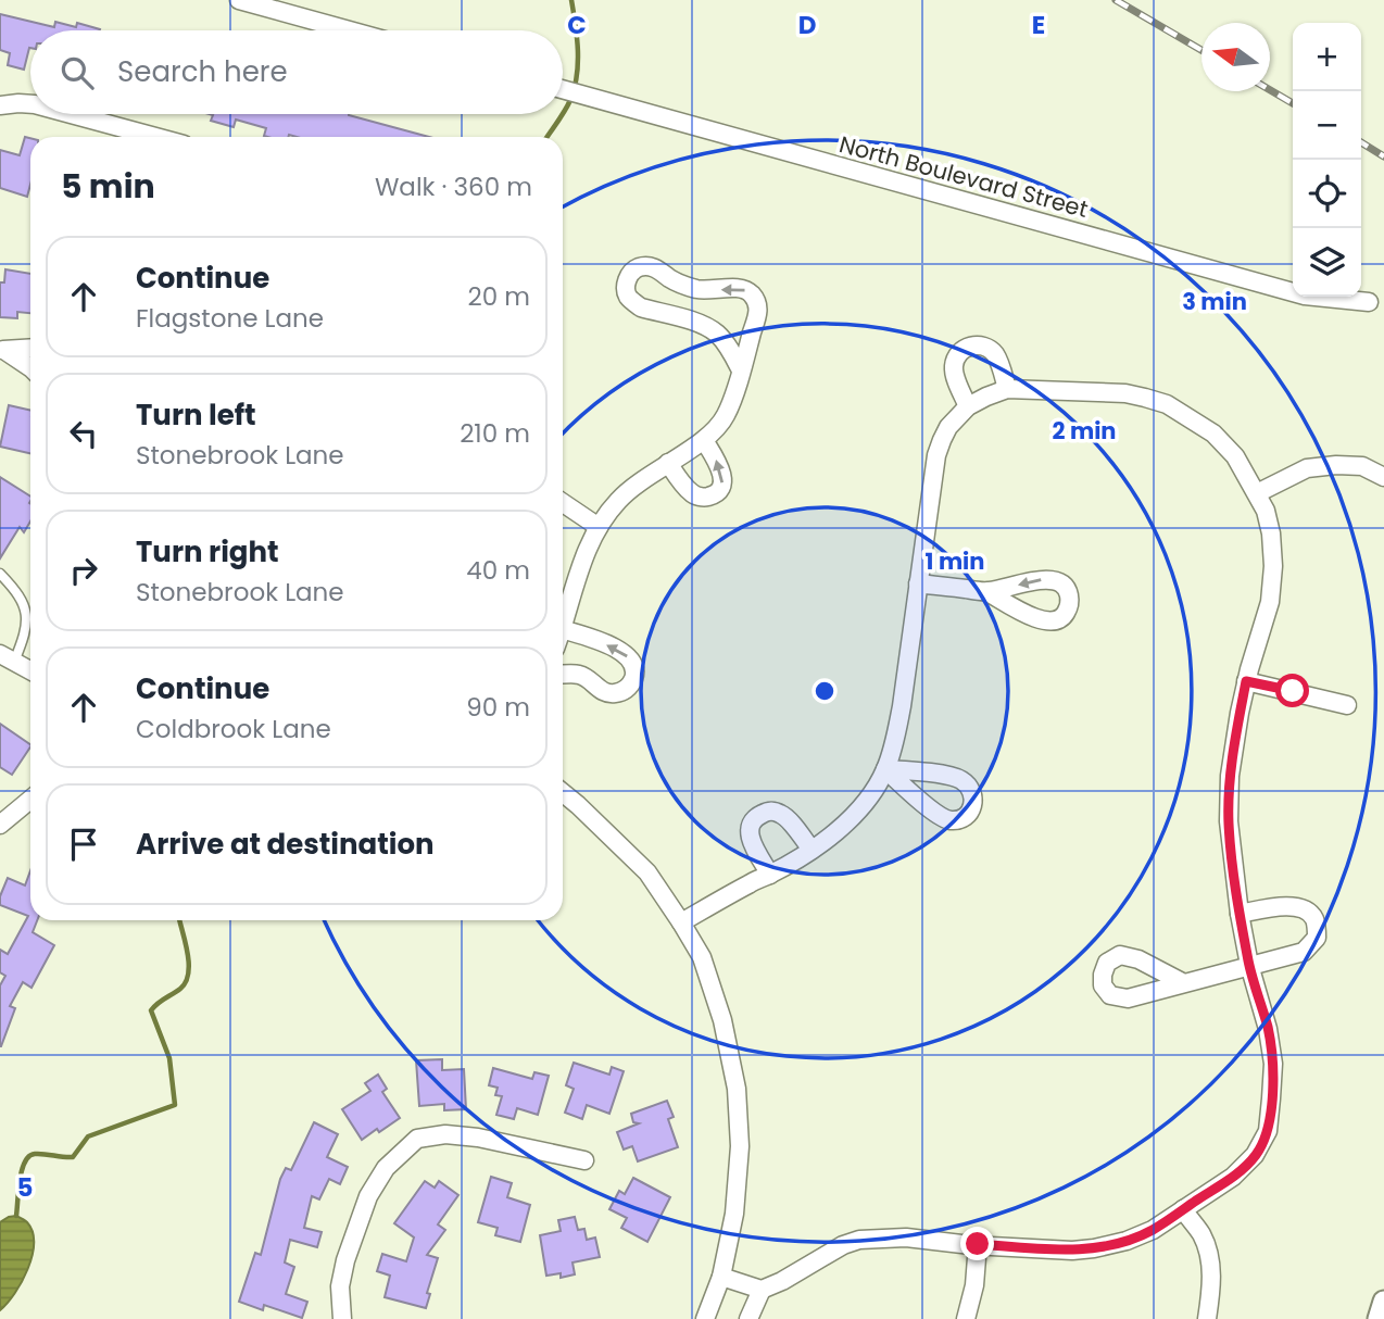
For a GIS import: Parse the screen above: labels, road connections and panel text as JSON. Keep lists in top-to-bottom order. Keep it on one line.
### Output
{"streets":{"street":["North Boulevard Street"]},"north":"left","page":{"map_buttons":["+","−"],"search":"Search here","heading":["5 min","Walk · 360 m"],"list":[["Continue","Flagstone Lane","20 m"],["Turn left","Stonebrook Lane","210 m"],["Turn right","Stonebrook Lane","40 m"],["Continue","Coldbrook Lane","90 m"],"Arrive at destination"]},"grid":{"columns":["C","D","E"],"rows":["5"]},"rings":["3 min","2 min","1 min"]}
